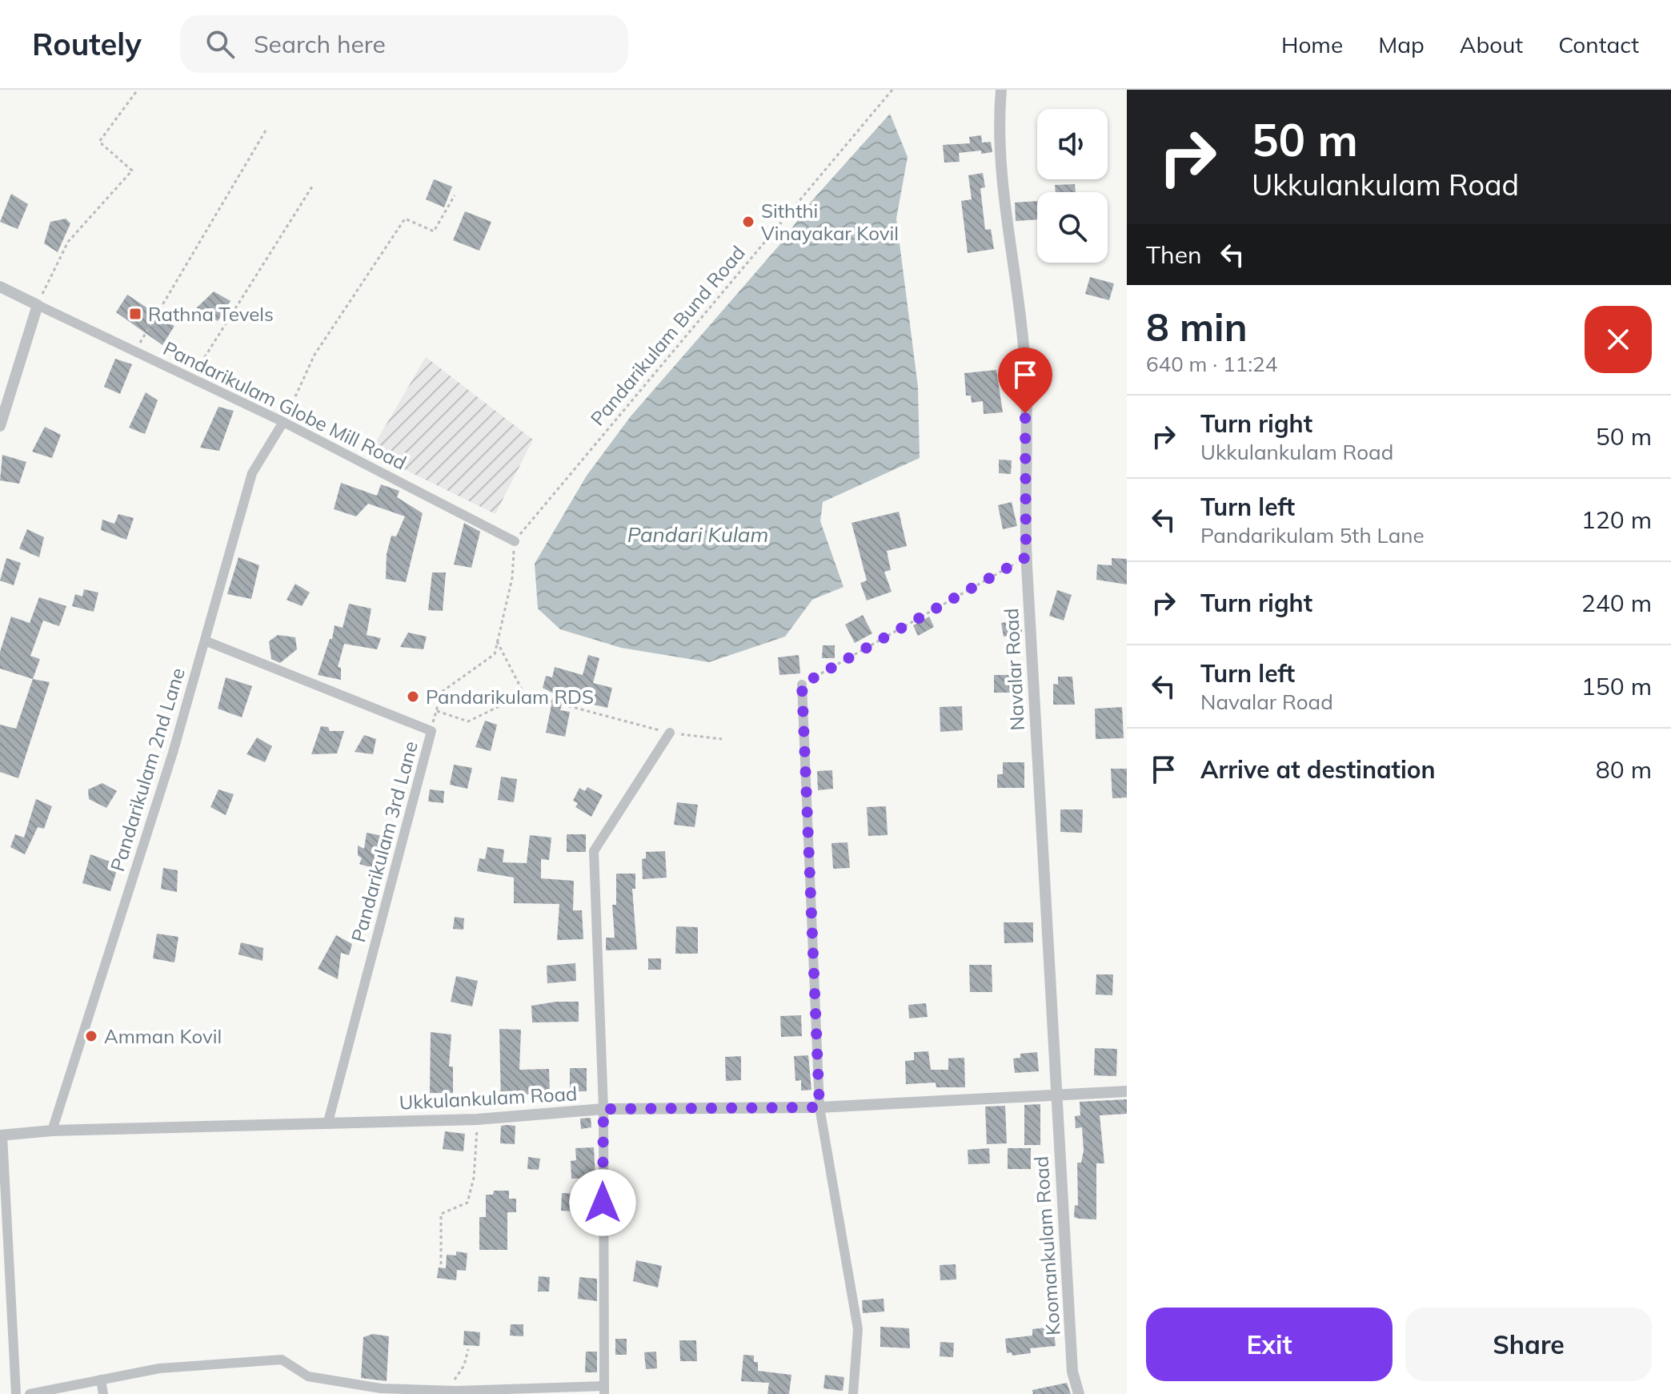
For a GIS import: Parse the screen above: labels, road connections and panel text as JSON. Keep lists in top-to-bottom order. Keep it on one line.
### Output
{"streets":{"street":["Pandarikulam Globe Mill Road","Navalar Road","Pandarikulam 2nd Lane","Pandarikulam 3rd Lane","Ukkulankulam Road","Koomankulam Road"],"path":["Pandarikulam Bund Road"]},"crossings":[["Pandarikulam Bund Road","Pandarikulam Globe Mill Road"],["Pandarikulam Globe Mill Road","Pandarikulam 2nd Lane"],["Navalar Road","Ukkulankulam Road"],["Navalar Road","Koomankulam Road"],["Pandarikulam 2nd Lane","Pandarikulam 3rd Lane"],["Pandarikulam 2nd Lane","Ukkulankulam Road"],["Pandarikulam 3rd Lane","Ukkulankulam Road"],["Ukkulankulam Road","Koomankulam Road"]],"water":["Pandari Kulam"],"places":{"other":["Siththi Vinayakar Kovil","Pandarikulam RDS","Amman Kovil"],"transit":["Rathna Tevels"]},"page":{"header":"Routely","search":"Search here","nav":["Home","Map","About","Contact"],"turn":["50 m","Ukkulankulam Road"],"then":"Then","heading":["8 min","640 m · 11:24"],"list":[{"name":"Turn right","note":"Ukkulankulam Road","value":"50 m"},{"name":"Turn left","note":"Pandarikulam 5th Lane","value":"120 m"},{"name":"Turn right","value":"240 m"},{"name":"Turn left","note":"Navalar Road","value":"150 m"},{"name":"Arrive at destination","value":"80 m"}],"buttons":["Exit","Share"]}}
